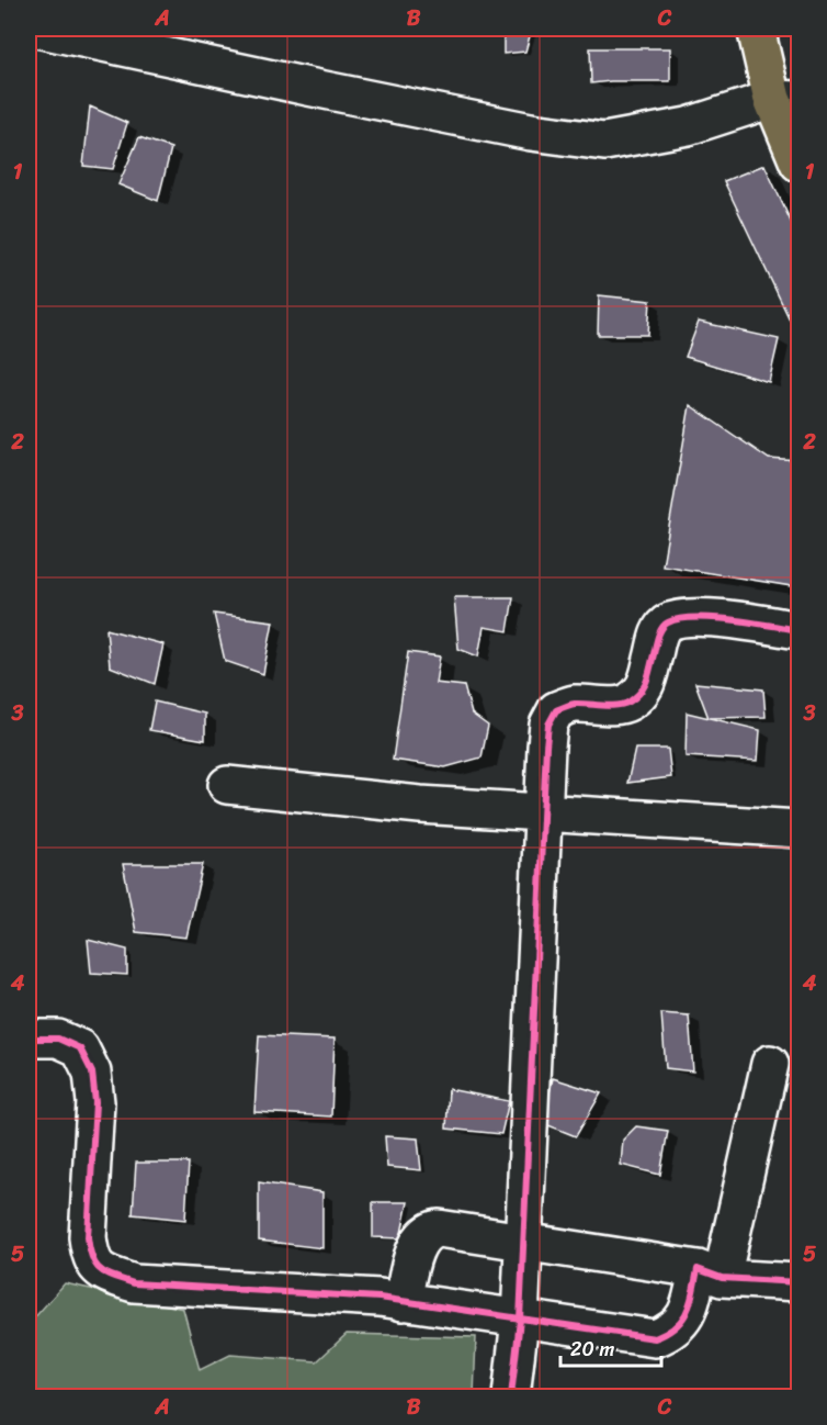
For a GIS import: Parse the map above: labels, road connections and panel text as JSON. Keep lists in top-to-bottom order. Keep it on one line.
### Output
{"scale_bar":"20 m","grid":{"columns":["A","B","C"],"rows":["1","2","3","4","5"]}}
